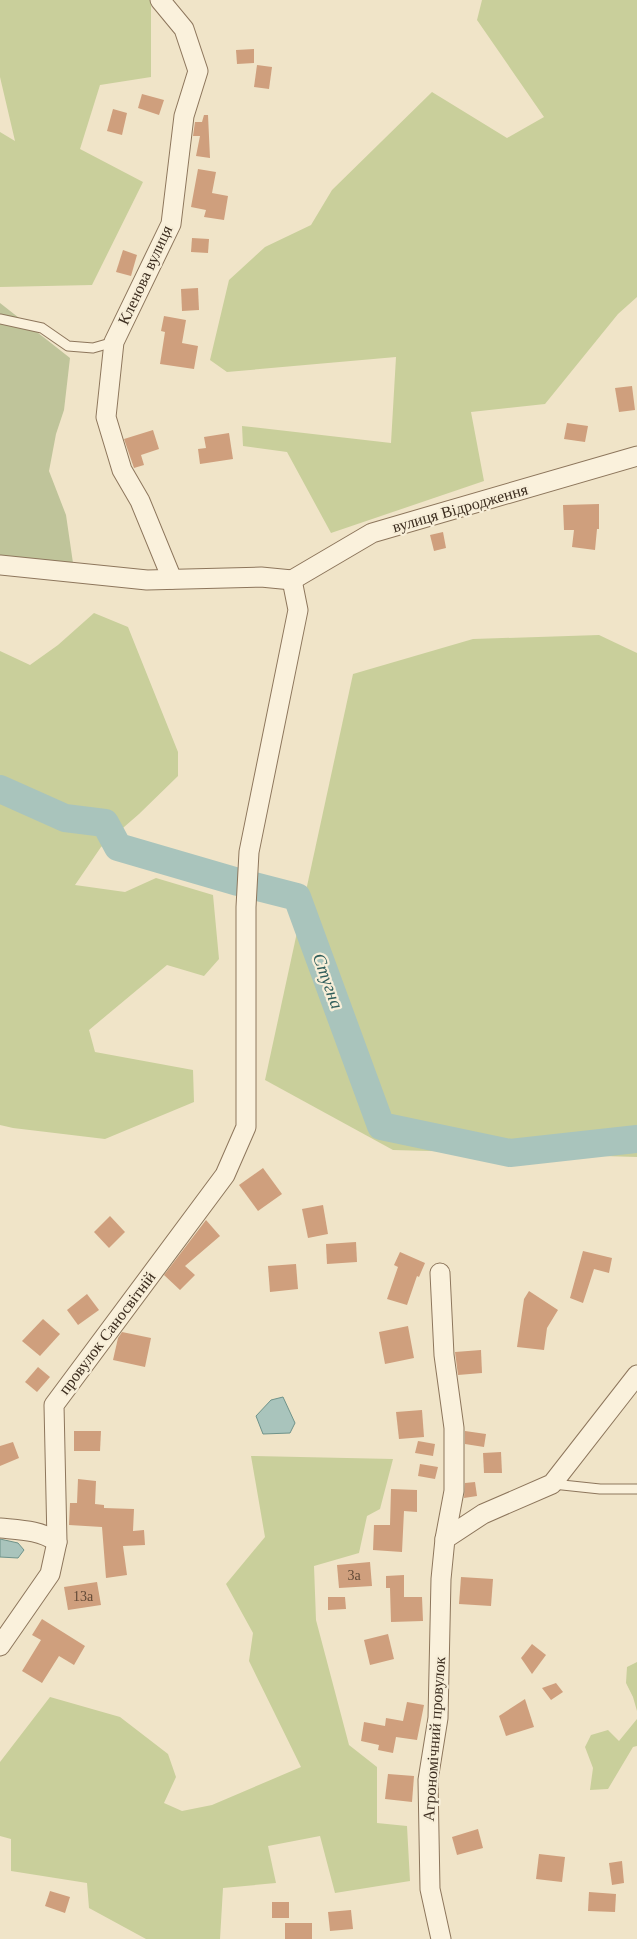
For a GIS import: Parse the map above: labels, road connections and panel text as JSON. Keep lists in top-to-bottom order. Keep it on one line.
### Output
{"streets":{"street":["Кленова вулиця","вулиця Відродження","провулок Саносвітній","Агрономічний провулок"]},"crossings":[["вулиця Відродження","провулок Саносвітній"]],"water":["Стугна"],"house_numbers":["3а","13а"]}
